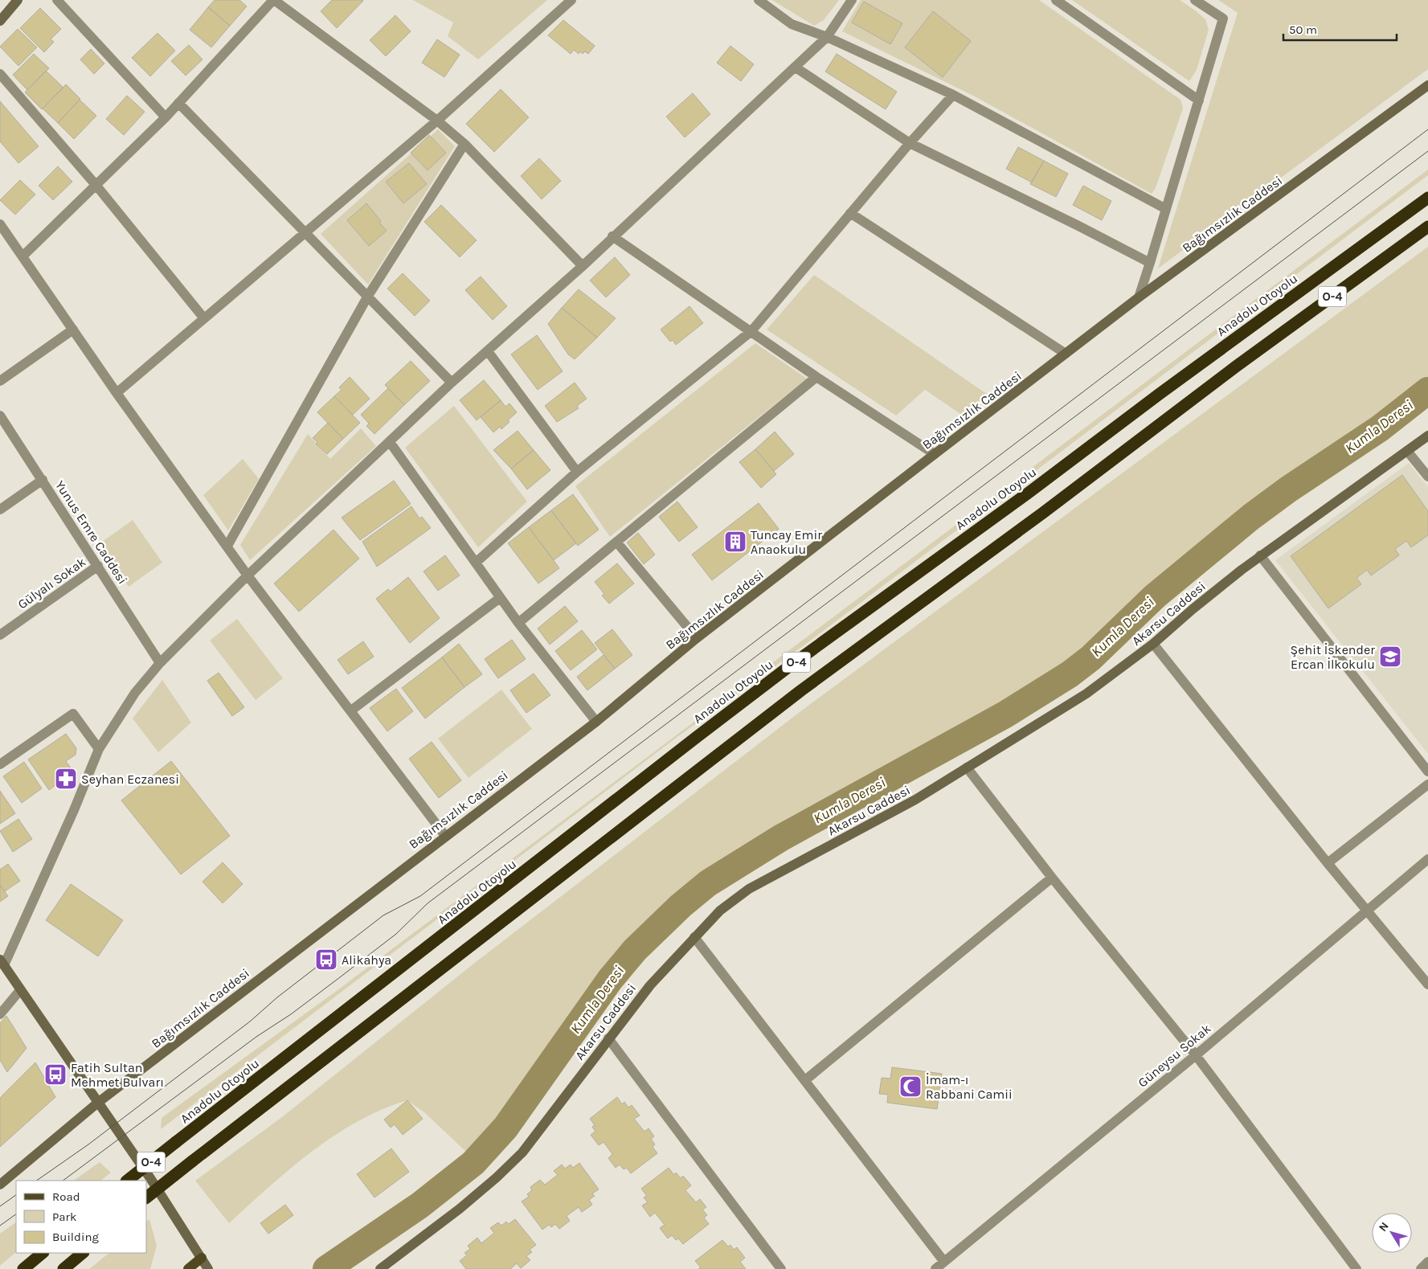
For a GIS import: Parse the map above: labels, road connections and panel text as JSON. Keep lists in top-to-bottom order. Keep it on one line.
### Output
{"streets":{"highway":["O-4","Anadolu Otoyolu"],"main road":["Bağımsızlık Caddesi","Akarsu Caddesi"],"street":["Yunus Emre Caddesi","Gülyalı Sokak","Güneysu Sokak"]},"crossings":[["Yunus Emre Caddesi","Gülyalı Sokak"]],"water":["Kumla Deresi"],"places":{"building":["Tuncay Emir Anaokulu"],"school or university":["Şehit İskender Ercan İlkokulu"],"pharmacy":["Seyhan Eczanesi"],"bus stop":["Alikahya","Fatih Sultan Mehmet Bulvarı"],"mosque":["İmam-ı Rabbani Camii"]},"legend":["Road","Park","Building"],"scale_bar":"50 m","north":"top left"}
